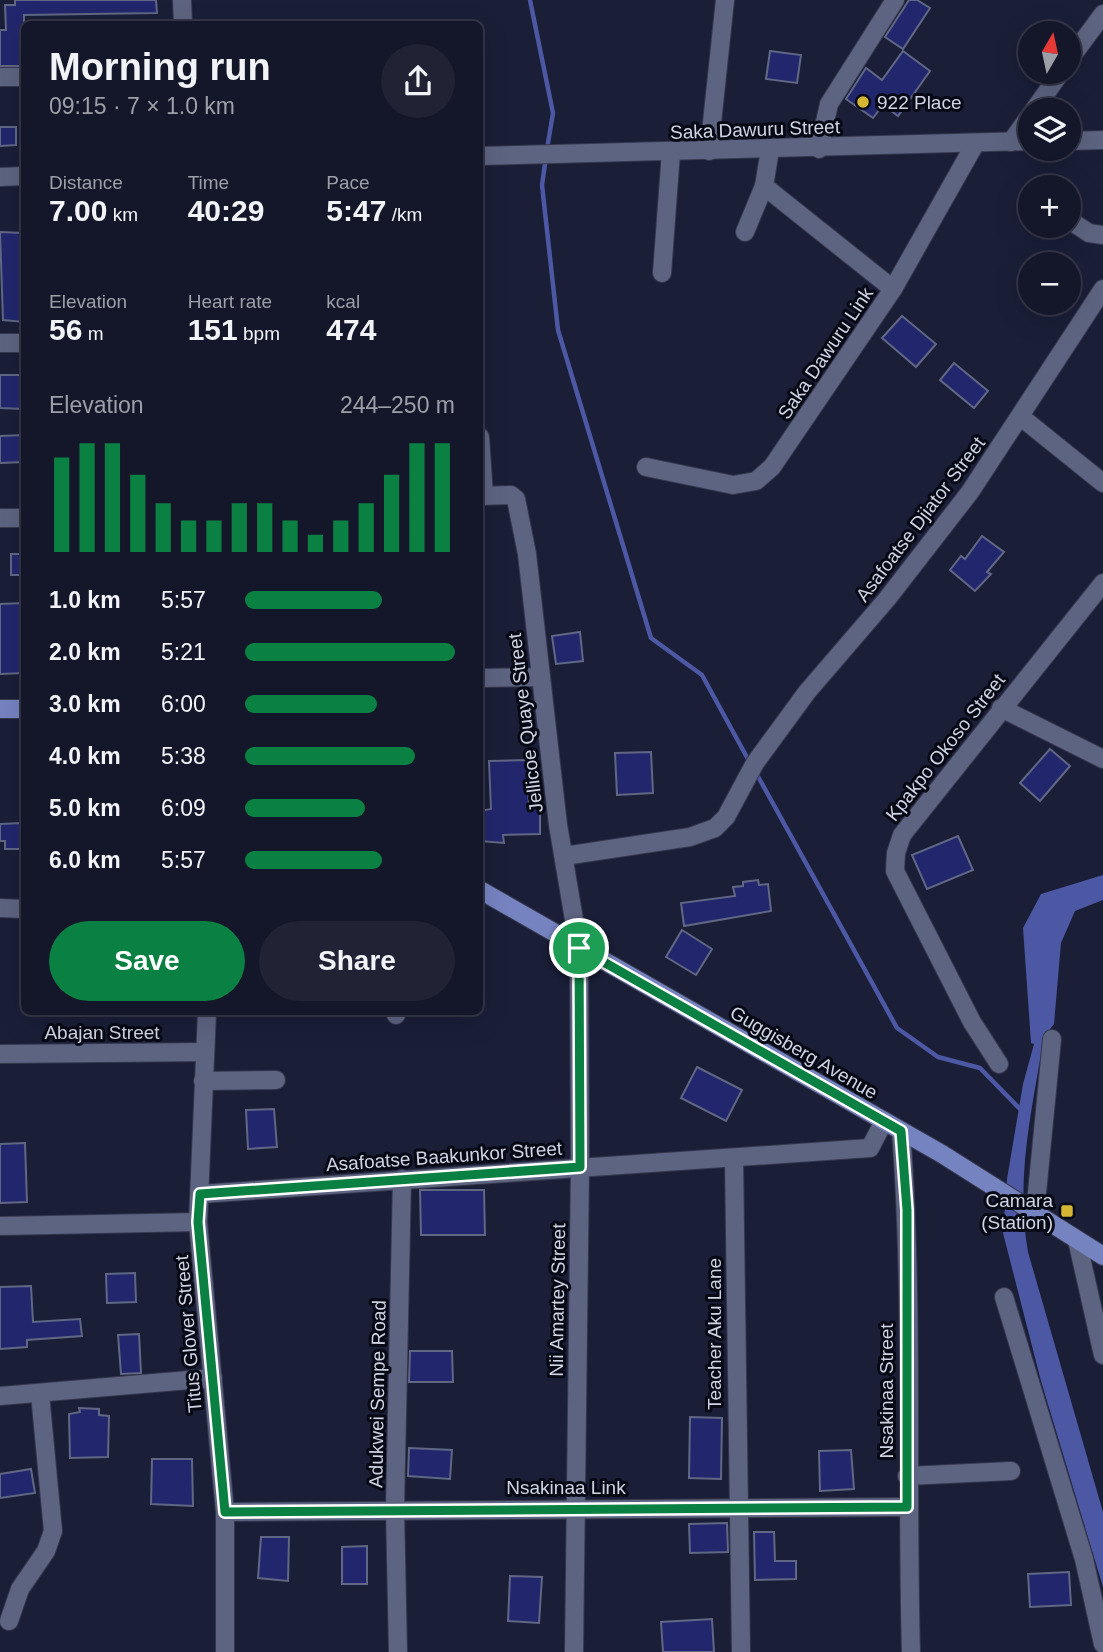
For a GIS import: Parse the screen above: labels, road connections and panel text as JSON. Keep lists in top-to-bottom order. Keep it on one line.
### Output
{"streets":{"main road":["Guggisberg Avenue"],"street":["Saka Dawuru Street","Saka Dawuru Link","Asafoatse Djiator Street","Jellicoe Quaye Street","Kpakpo Okoso Street","Abajan Street","Asafoatse Baakunkor Street","Nii Amartey Street","Titus Glover Street","Teacher Aku Lane","Nsakinaa Street","Adukwei Sempe Road","Nsakinaa Link"]},"crossings":[["Saka Dawuru Street","Saka Dawuru Link"],["Asafoatse Djiator Street","Jellicoe Quaye Street"],["Jellicoe Quaye Street","Guggisberg Avenue"],["Jellicoe Quaye Street","Nii Amartey Street"],["Abajan Street","Titus Glover Street"],["Guggisberg Avenue","Asafoatse Baakunkor Street"],["Guggisberg Avenue","Nii Amartey Street"],["Guggisberg Avenue","Nsakinaa Street"],["Asafoatse Baakunkor Street","Nii Amartey Street"],["Asafoatse Baakunkor Street","Titus Glover Street"],["Asafoatse Baakunkor Street","Teacher Aku Lane"],["Asafoatse Baakunkor Street","Adukwei Sempe Road"],["Nii Amartey Street","Nsakinaa Link"],["Titus Glover Street","Nsakinaa Link"],["Teacher Aku Lane","Nsakinaa Link"],["Nsakinaa Street","Nsakinaa Link"],["Adukwei Sempe Road","Nsakinaa Link"]],"places":{"other":["922 Place"],"transit":["Camara (Station)"]},"north":"top","page":{"map_buttons":["+","−"],"heading":["Morning run","09:15 · 7 × 1.0 km"],"stats":[["Distance","7.00 km"],["Time","40:29"],["Pace","5:47 /km"],["Elevation","56 m"],["Heart rate","151 bpm"],["kcal","474"]],"chart":["Elevation","244–250 m"],"list":[{"name":"1.0 km","note":"5:57"},{"name":"2.0 km","note":"5:21"},{"name":"3.0 km","note":"6:00"},{"name":"4.0 km","note":"5:38"},{"name":"5.0 km","note":"6:09"},{"name":"6.0 km","note":"5:57"}],"buttons":["Save","Share"]}}
